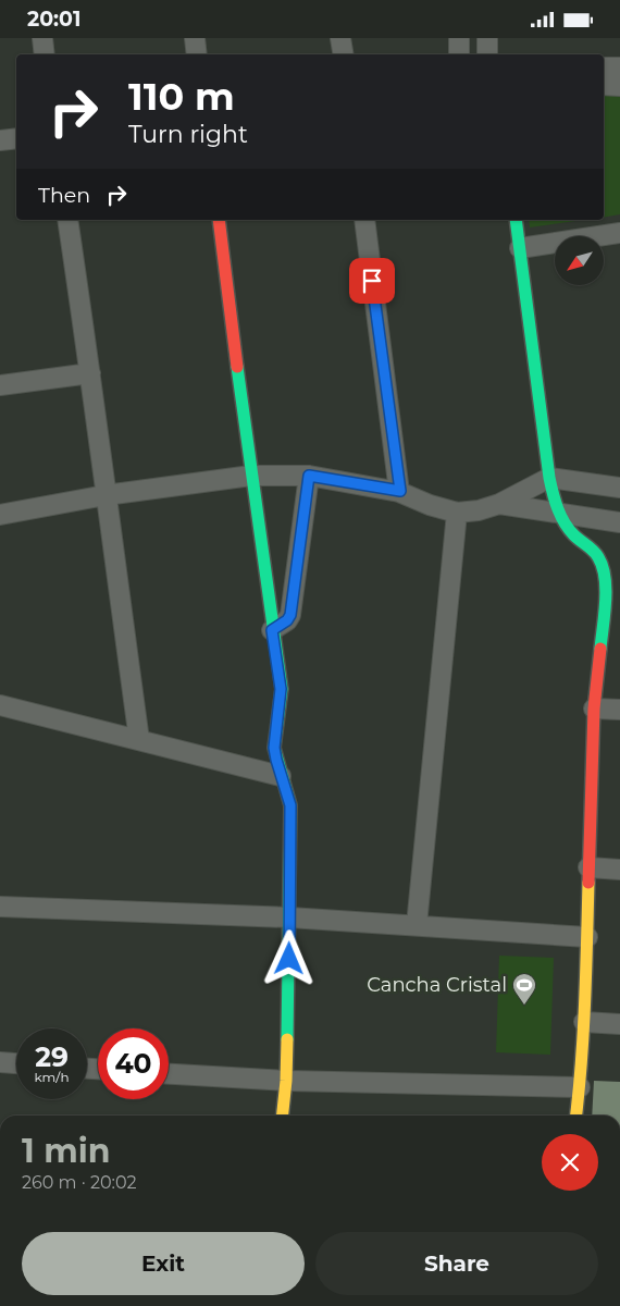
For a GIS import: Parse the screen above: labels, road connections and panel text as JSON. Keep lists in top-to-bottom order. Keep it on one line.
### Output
{"places":{"sports":["Cancha Cristal"]},"north":"bottom left","page":{"status":"20:01","turn":["110 m","Turn right"],"then":"Then","speed":"29 km/h","limit":"40","heading":["1 min","260 m · 20:02"],"buttons":["Exit","Share"]}}
